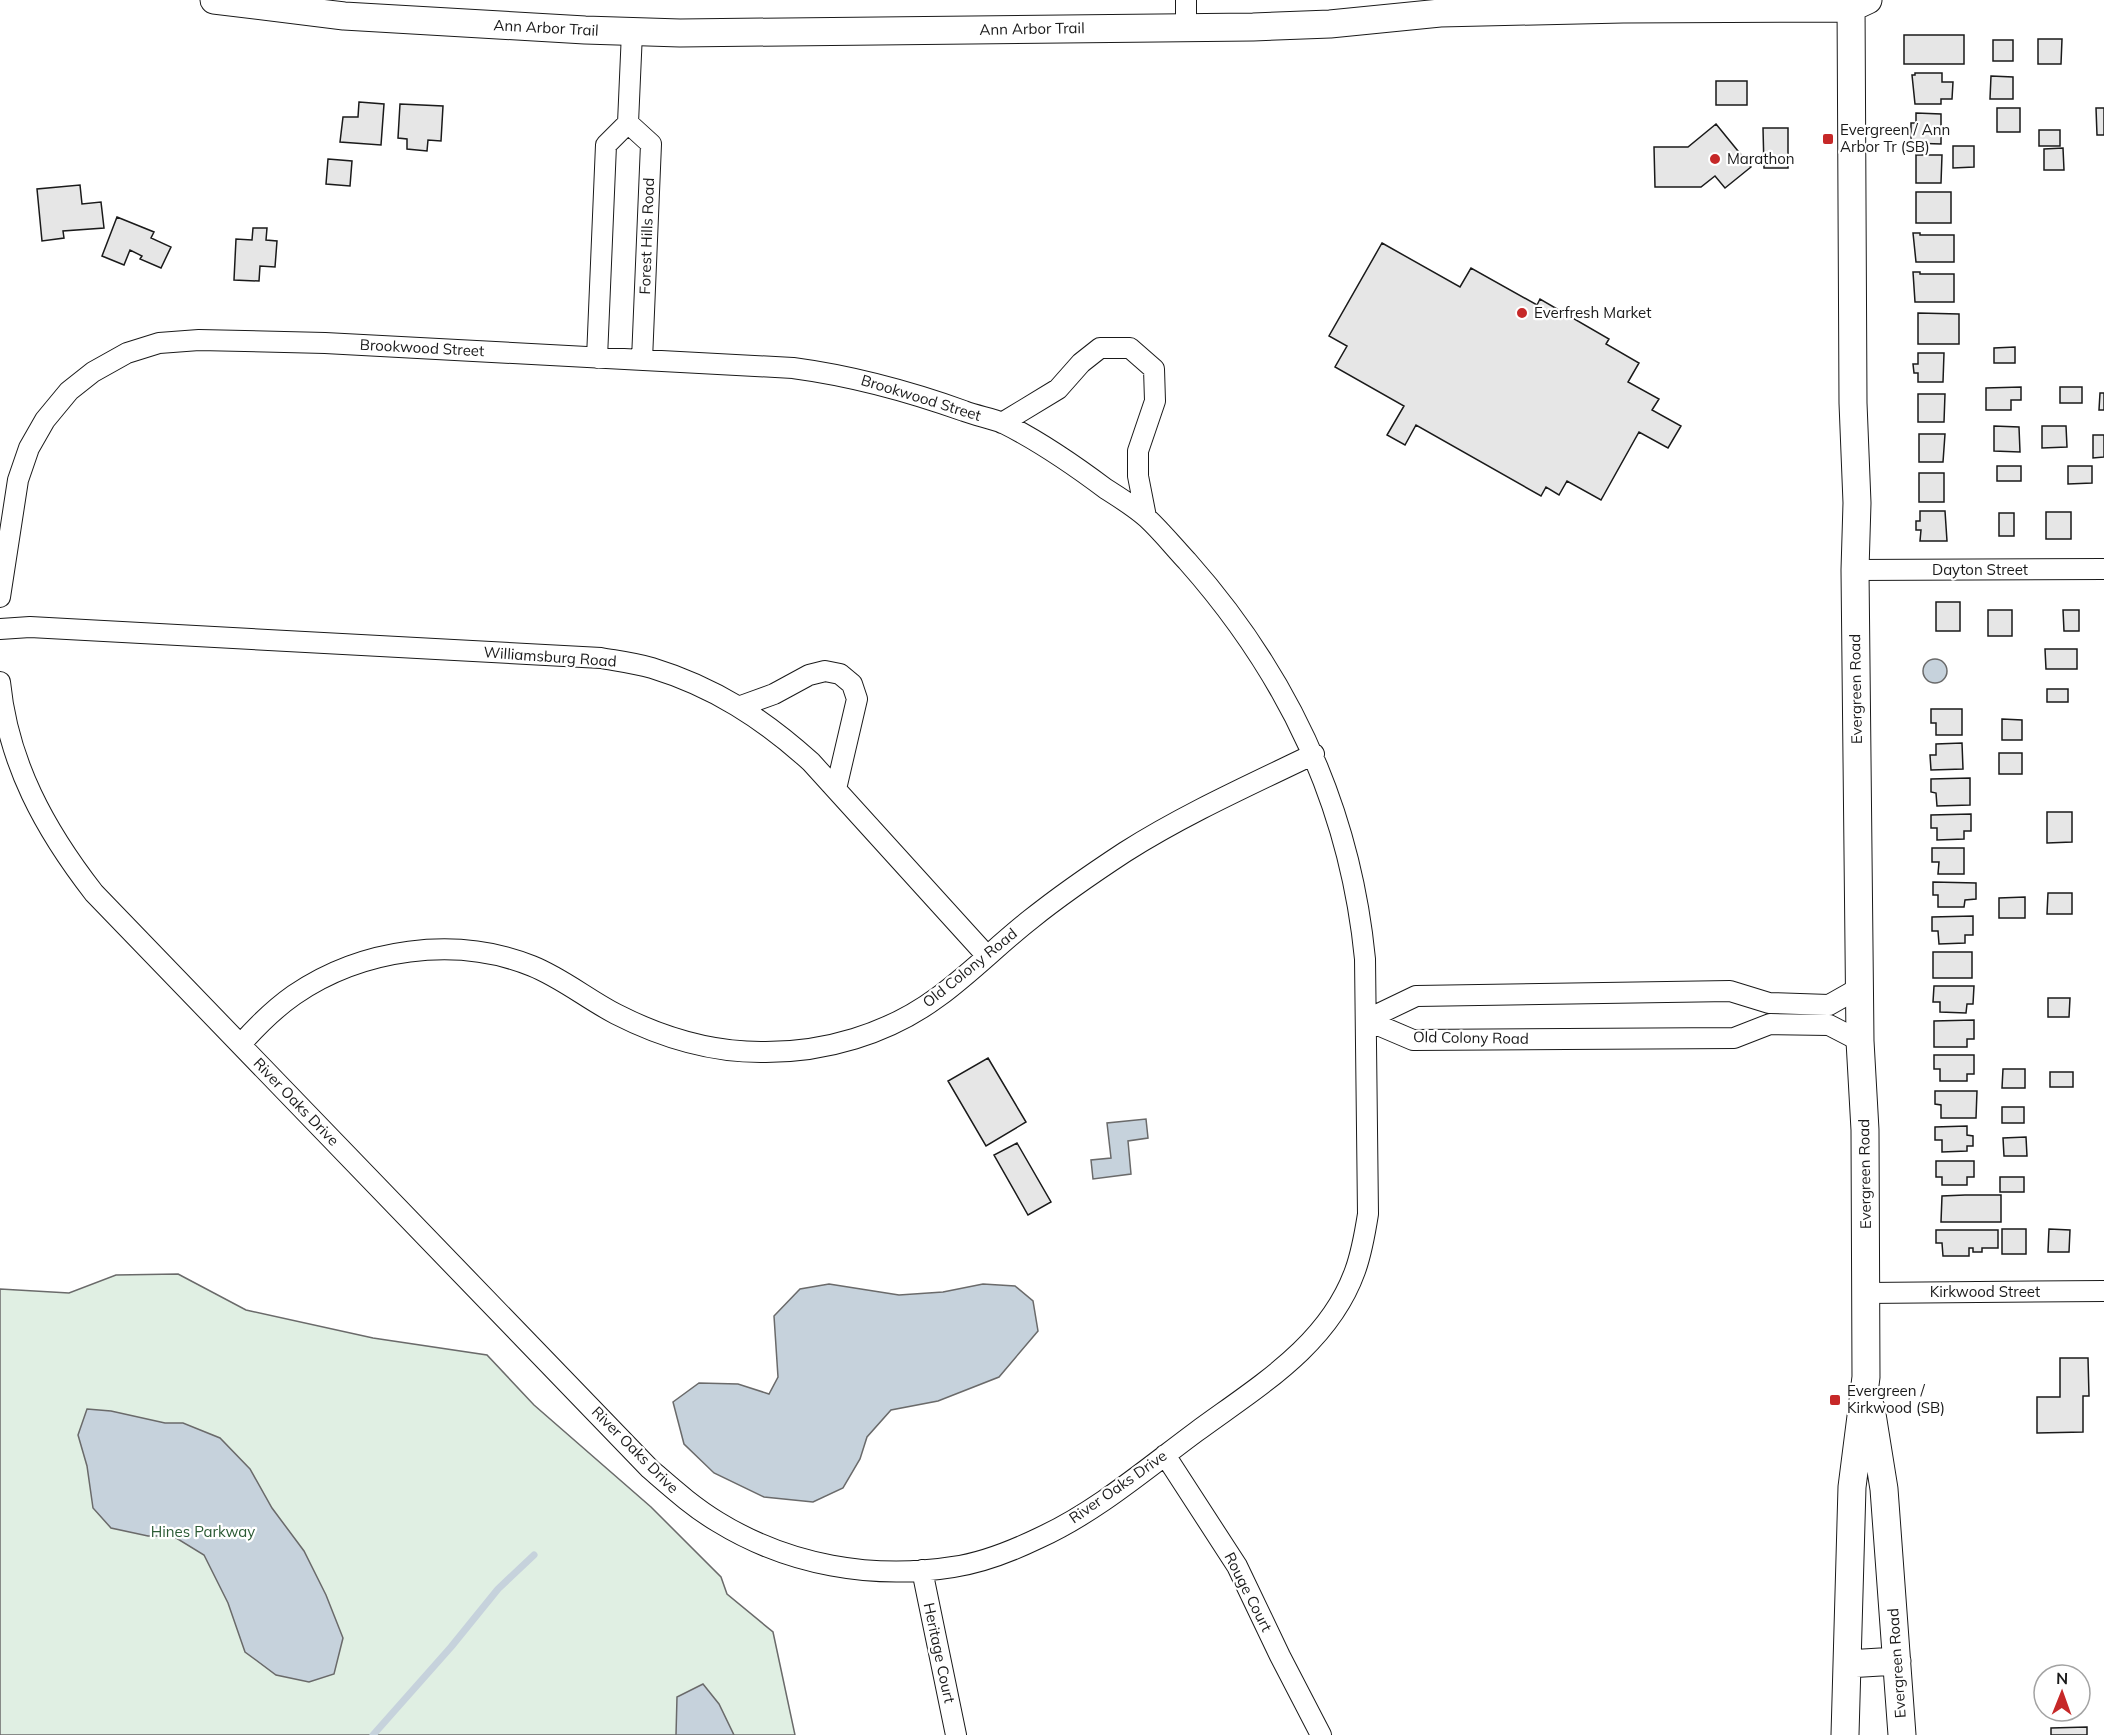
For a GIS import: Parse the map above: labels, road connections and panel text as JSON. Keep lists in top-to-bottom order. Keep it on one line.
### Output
{"streets":{"street":["Ann Arbor Trail","Forest Hills Road","Brookwood Street","Dayton Street","Williamsburg Road","Evergreen Road","Old Colony Road","River Oaks Drive","Kirkwood Street","Rouge Court","Heritage Court"]},"crossings":[["Ann Arbor Trail","Evergreen Road"],["Forest Hills Road","Brookwood Street"],["Brookwood Street","Old Colony Road"],["Brookwood Street","River Oaks Drive"],["Dayton Street","Evergreen Road"],["Williamsburg Road","Old Colony Road"],["Evergreen Road","Old Colony Road"],["Evergreen Road","Kirkwood Street"],["Old Colony Road","River Oaks Drive"],["River Oaks Drive","Rouge Court"],["River Oaks Drive","Heritage Court"]],"parks":["Hines Parkway"],"places":{"transit":["Evergreen / Ann Arbor Tr (SB)","Evergreen / Kirkwood (SB)"],"other":["Marathon","Everfresh Market"]},"north":"top"}
